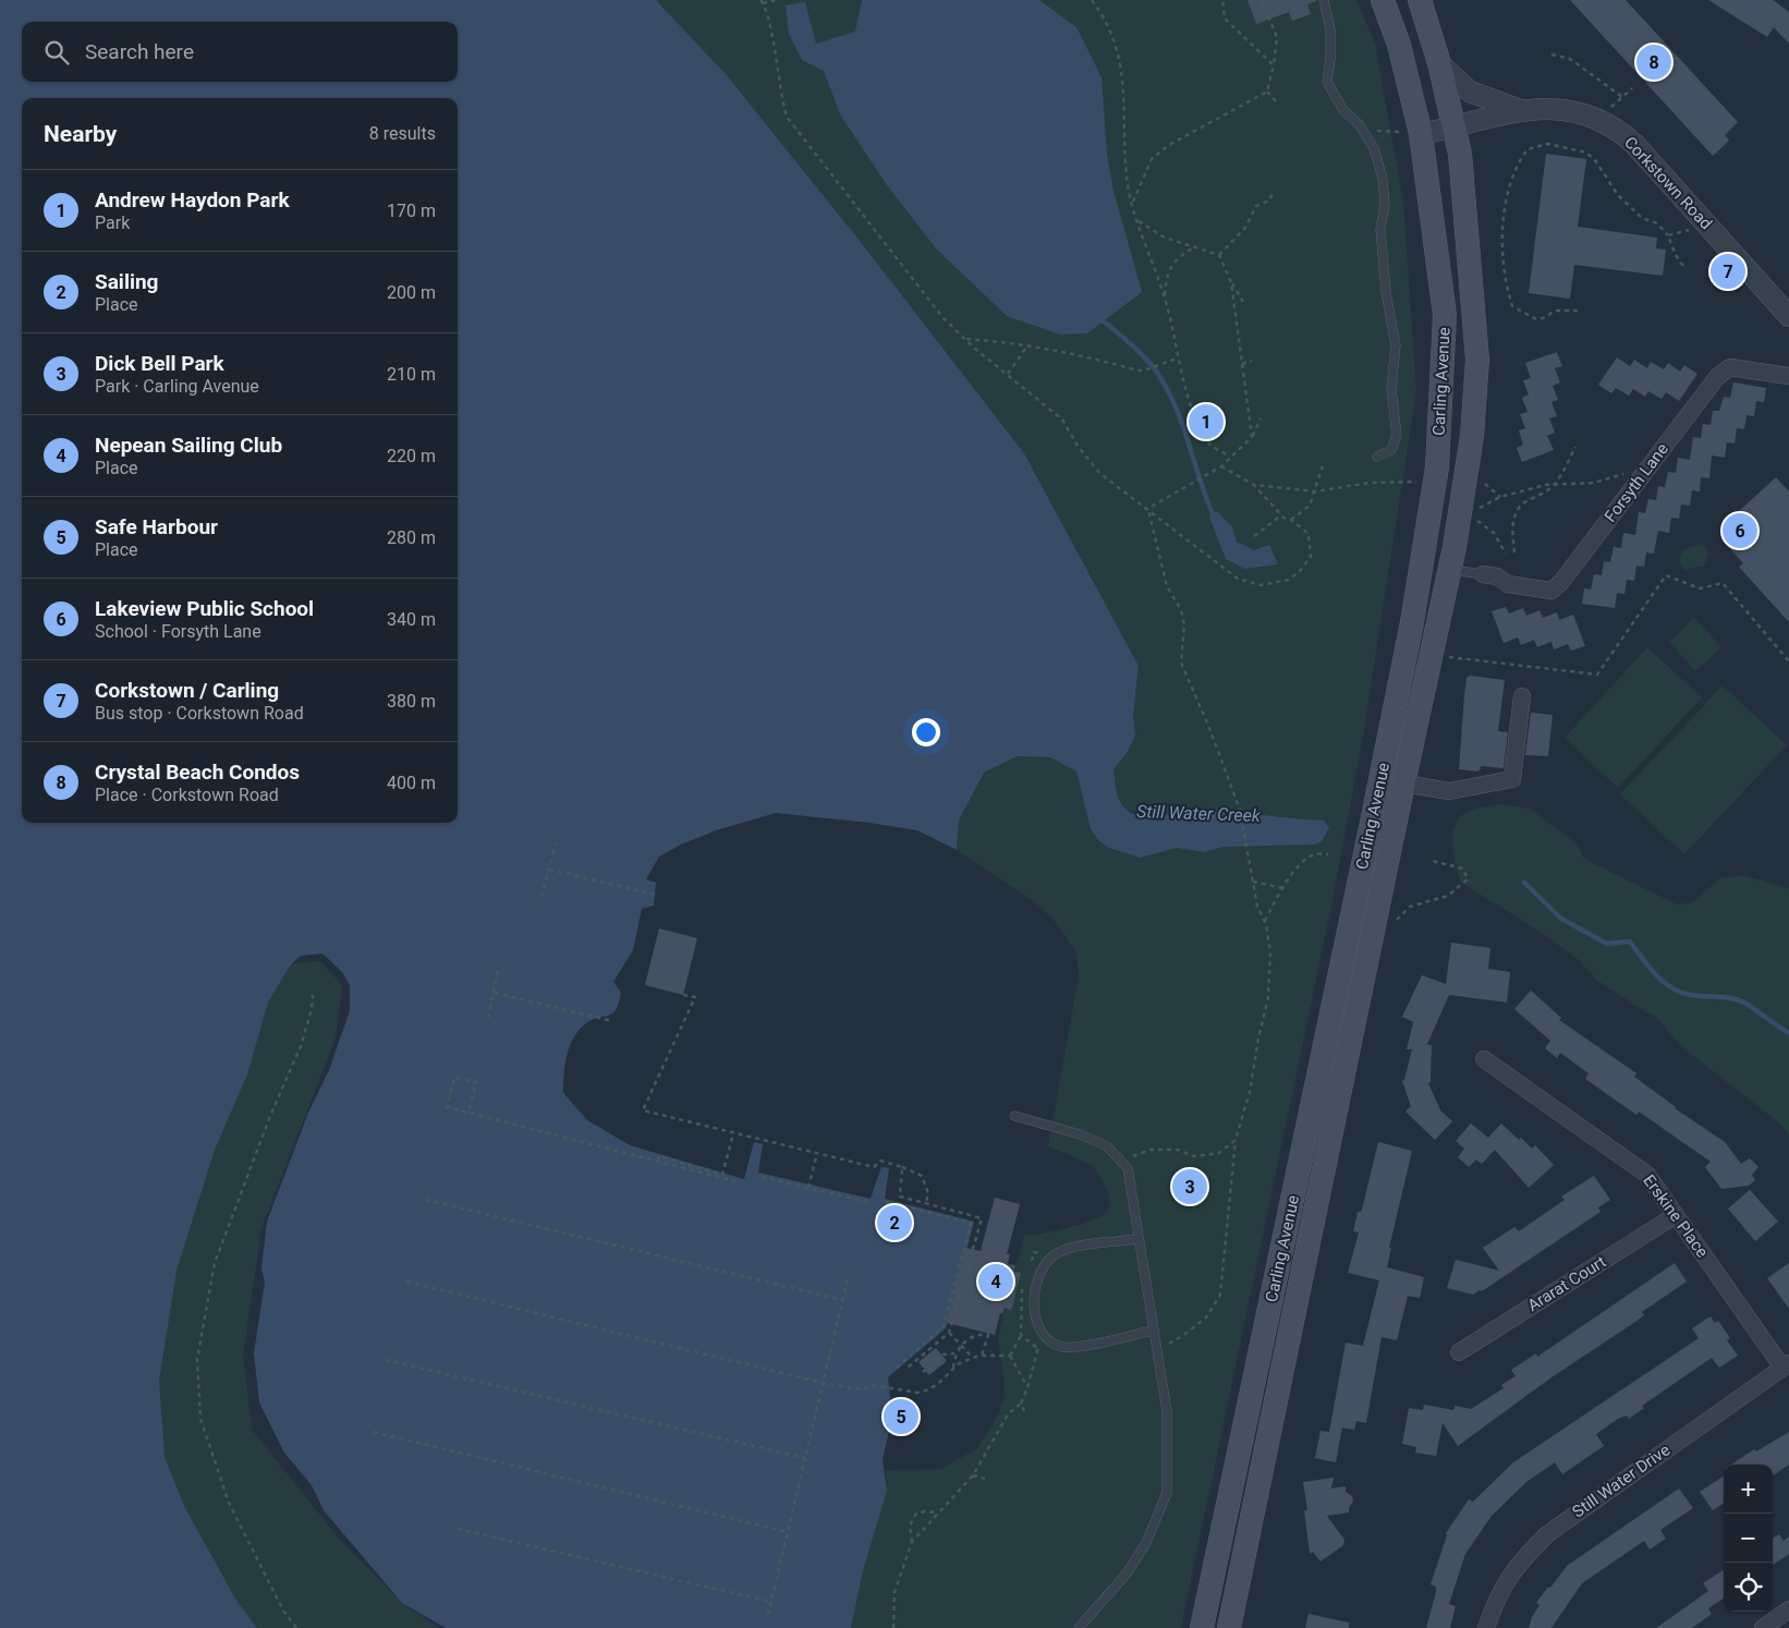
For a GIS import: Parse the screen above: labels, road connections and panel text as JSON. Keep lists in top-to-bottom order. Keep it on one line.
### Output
{"streets":{"main road":["Carling Avenue"],"street":["Corkstown Road","Forsyth Lane","Erskine Place","Ararat Court","Still Water Drive"]},"crossings":[["Corkstown Road","Carling Avenue"],["Erskine Place","Ararat Court"],["Erskine Place","Still Water Drive"]],"water":["Still Water Creek"],"page":{"search":"Search here","pins":["8","7","1","6","3","2","4","5"],"heading":["Nearby","8 results"],"list":[{"mark":"1","name":"Andrew Haydon Park","note":"Park","value":"170 m"},{"mark":"2","name":"Sailing","note":"Place","value":"200 m"},{"mark":"3","name":"Dick Bell Park","note":"Park · Carling Avenue","value":"210 m"},{"mark":"4","name":"Nepean Sailing Club","note":"Place","value":"220 m"},{"mark":"5","name":"Safe Harbour","note":"Place","value":"280 m"},{"mark":"6","name":"Lakeview Public School","note":"School · Forsyth Lane","value":"340 m"},{"mark":"7","name":"Corkstown / Carling","note":"Bus stop · Corkstown Road","value":"380 m"},{"mark":"8","name":"Crystal Beach Condos","note":"Place · Corkstown Road","value":"400 m"}],"map_buttons":["+","−"]}}
